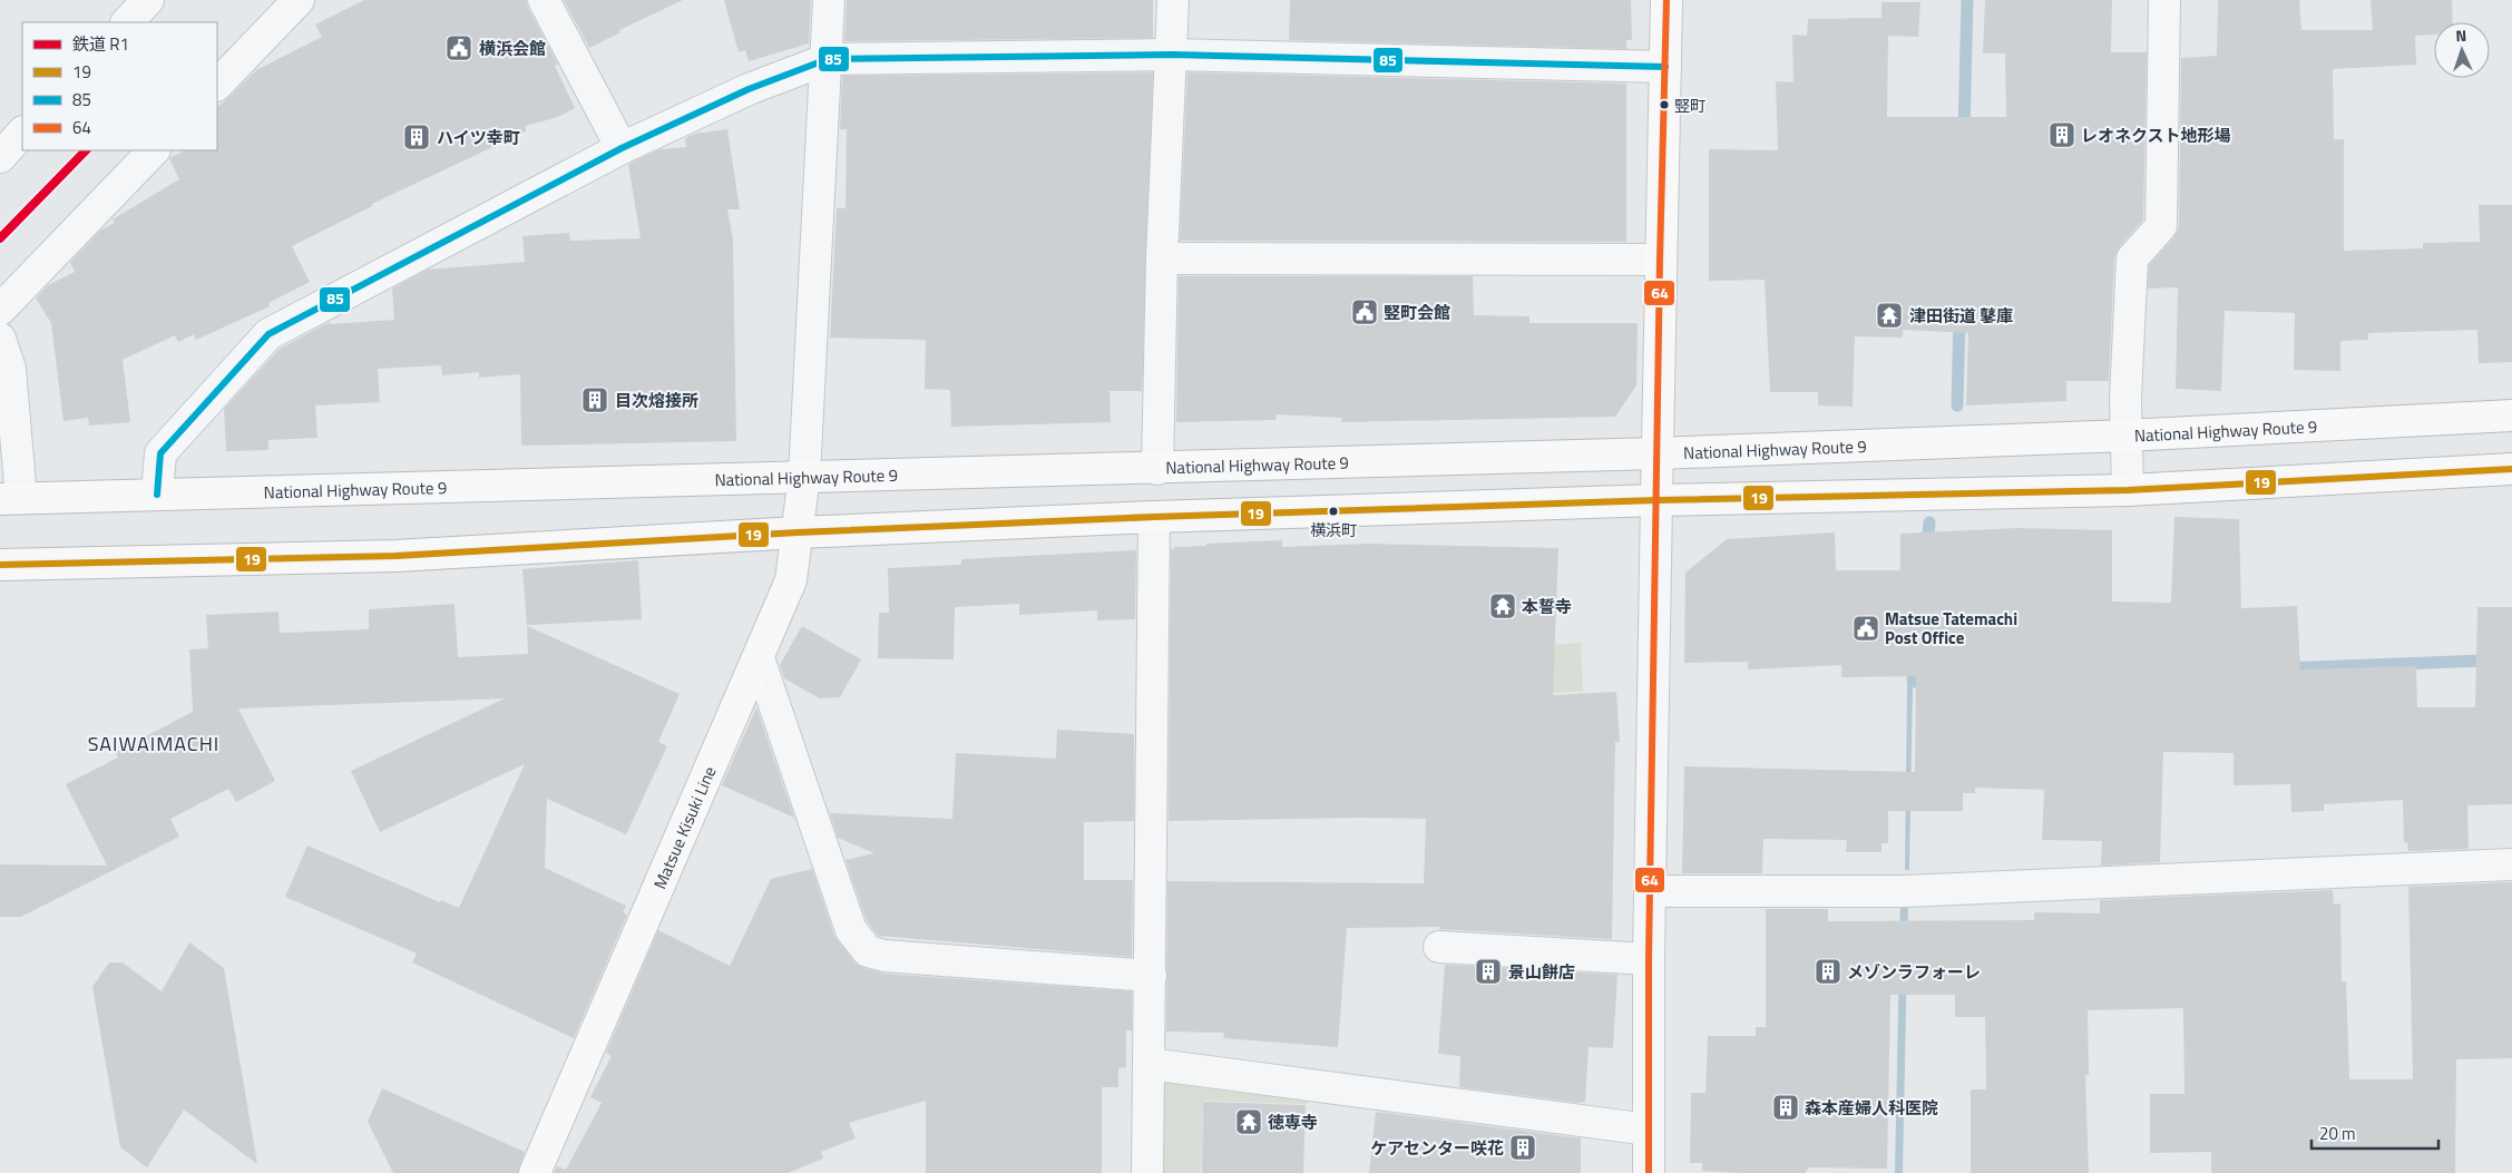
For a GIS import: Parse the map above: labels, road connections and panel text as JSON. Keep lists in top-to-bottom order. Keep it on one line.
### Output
{"streets":{"main road":["National Highway Route 9","Matsue Kisuki Line"]},"crossings":[["National Highway Route 9","Matsue Kisuki Line"]],"districts":["SAIWAIMACHI"],"places":{"public building":["横浜会館","竪町会館","Matsue Tatemachi Post Office"],"other":["竪町","横浜町"],"building":["レオネクスト地形場","ハイツ幸町","目次熔接所","景山餅店","メゾンラフォーレ","森本産婦人科医院","ケアセンター咲花"],"temple":["津田街道 鼕庫","本誓寺","徳専寺"]},"lines":["transit line 64","transit line 85","rail line R1","transit line 19"],"legend":["鉄道 R1","19","85","64"],"scale_bar":"20 m","north":"top"}
